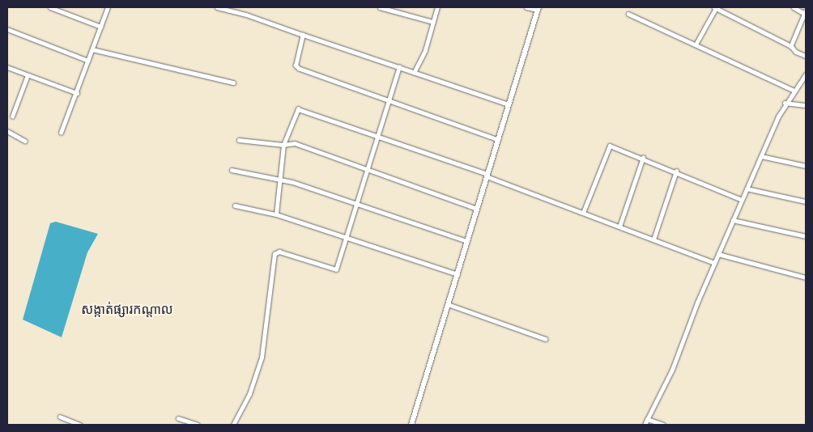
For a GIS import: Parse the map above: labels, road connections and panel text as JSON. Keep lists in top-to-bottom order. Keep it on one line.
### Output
{"districts":["សង្កាត់ផ្សារកណ្ដាល"]}
